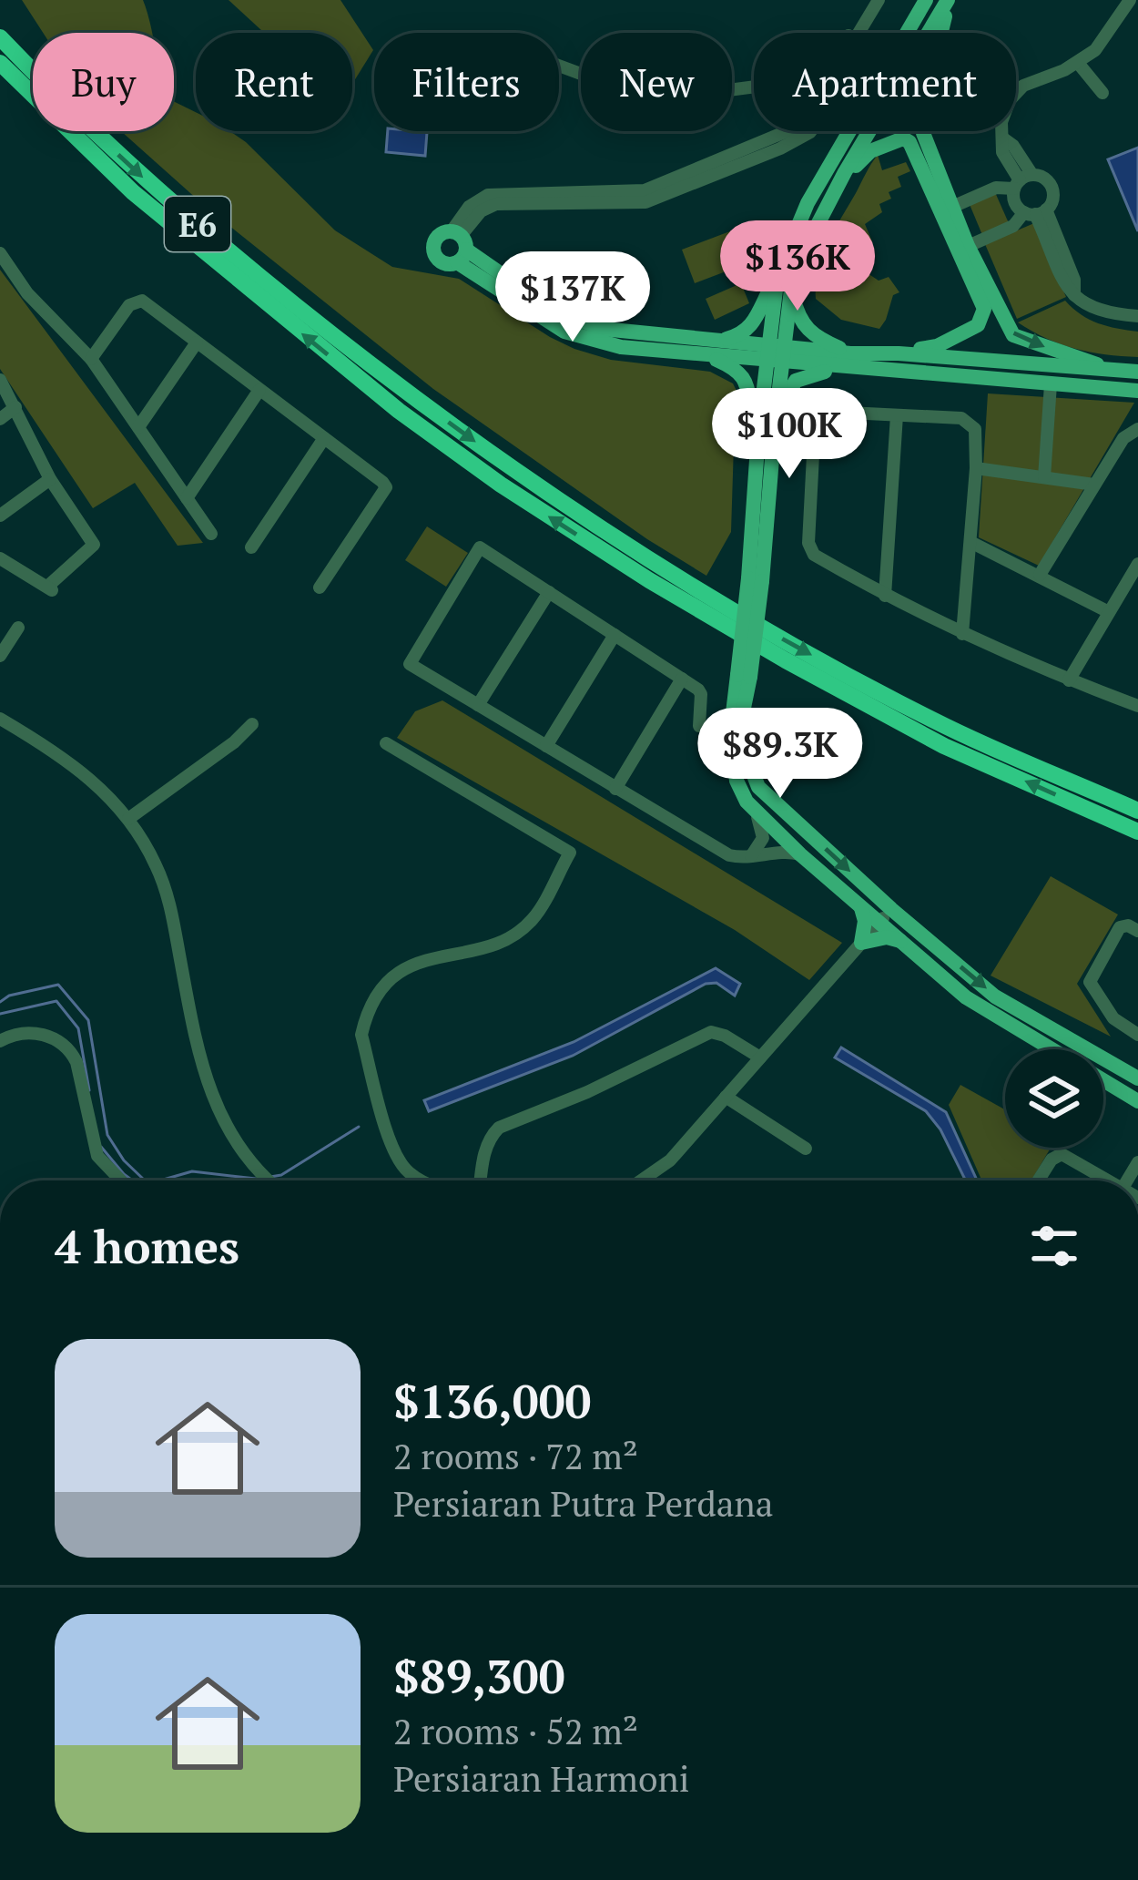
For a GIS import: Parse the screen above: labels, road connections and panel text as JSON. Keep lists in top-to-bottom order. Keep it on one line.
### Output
{"streets":{"highway":["E6"]},"page":{"chip":["Buy","Rent","Filters","New","Apartment"],"price":["$136K","$137K","$100K","$89.3K"],"heading":"4 homes","list":[{"name":"$136,000","note":"2 rooms · 72 m² · Persiaran Putra Perdana"},{"name":"$89,300","note":"2 rooms · 52 m² · Persiaran Harmoni"}]}}
